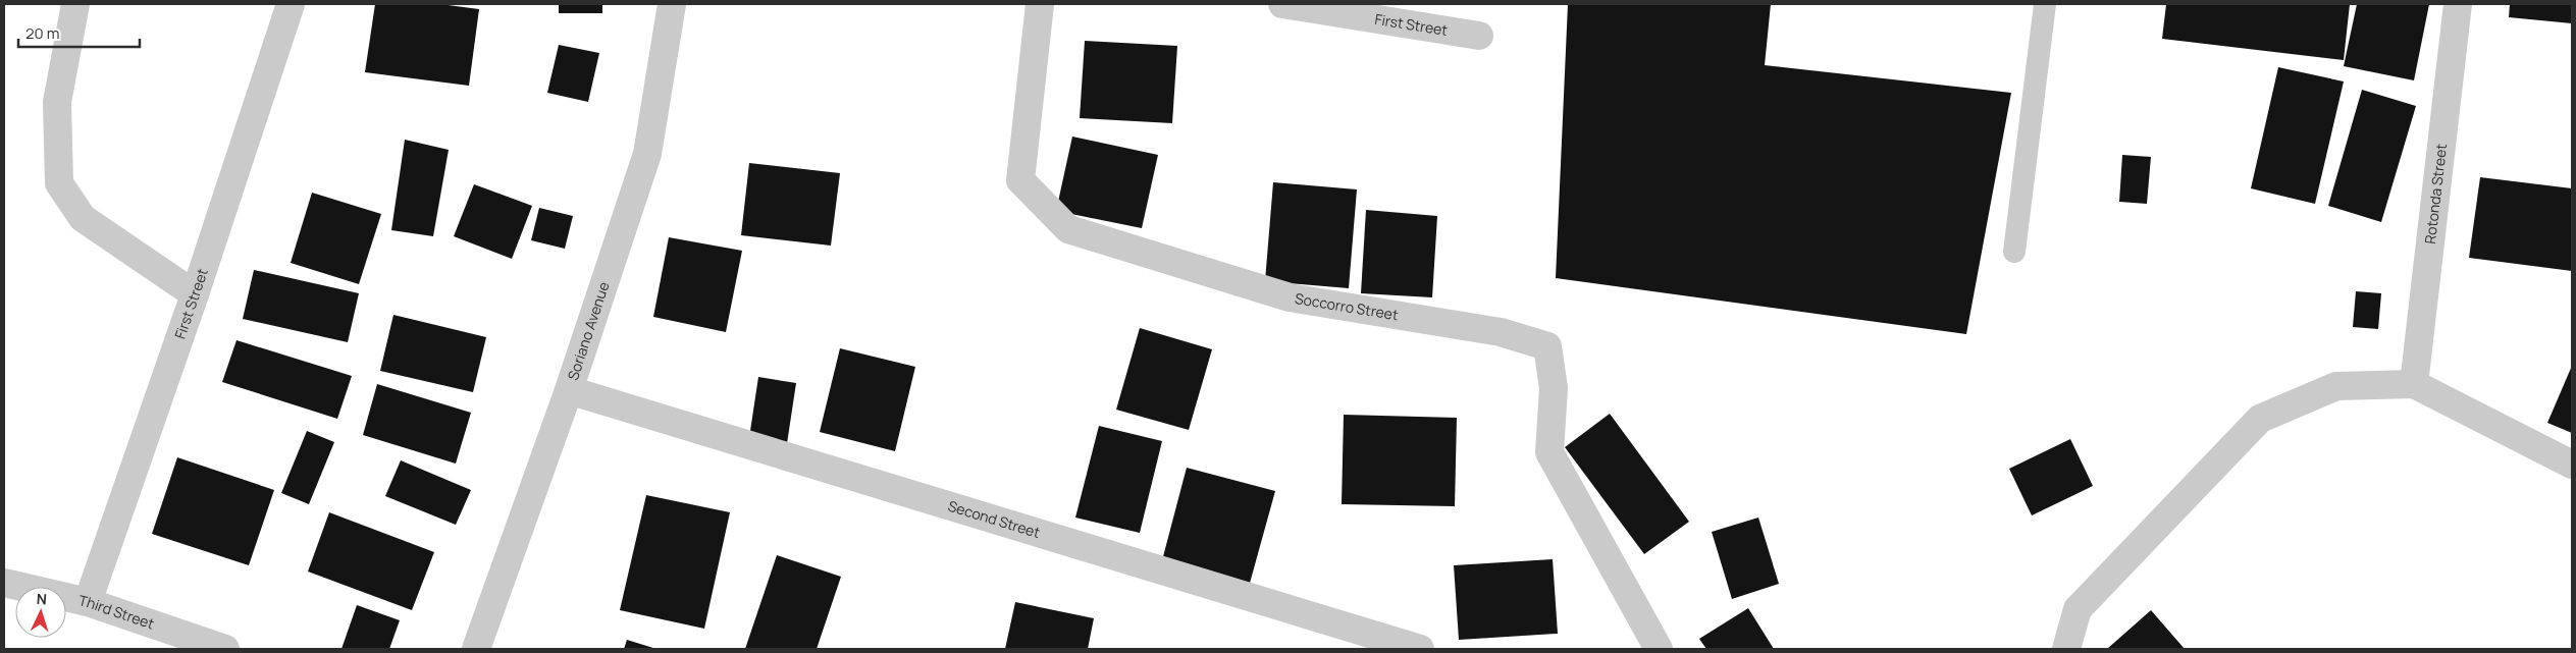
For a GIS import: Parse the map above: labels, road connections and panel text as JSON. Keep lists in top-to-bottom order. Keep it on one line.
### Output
{"streets":{"street":["First Street","Rotonda Street","Soccorro Street","Soriano Avenue","Second Street","Third Street"]},"crossings":[["First Street","Third Street"],["Soriano Avenue","Second Street"]],"scale_bar":"20 m","north":"top"}
